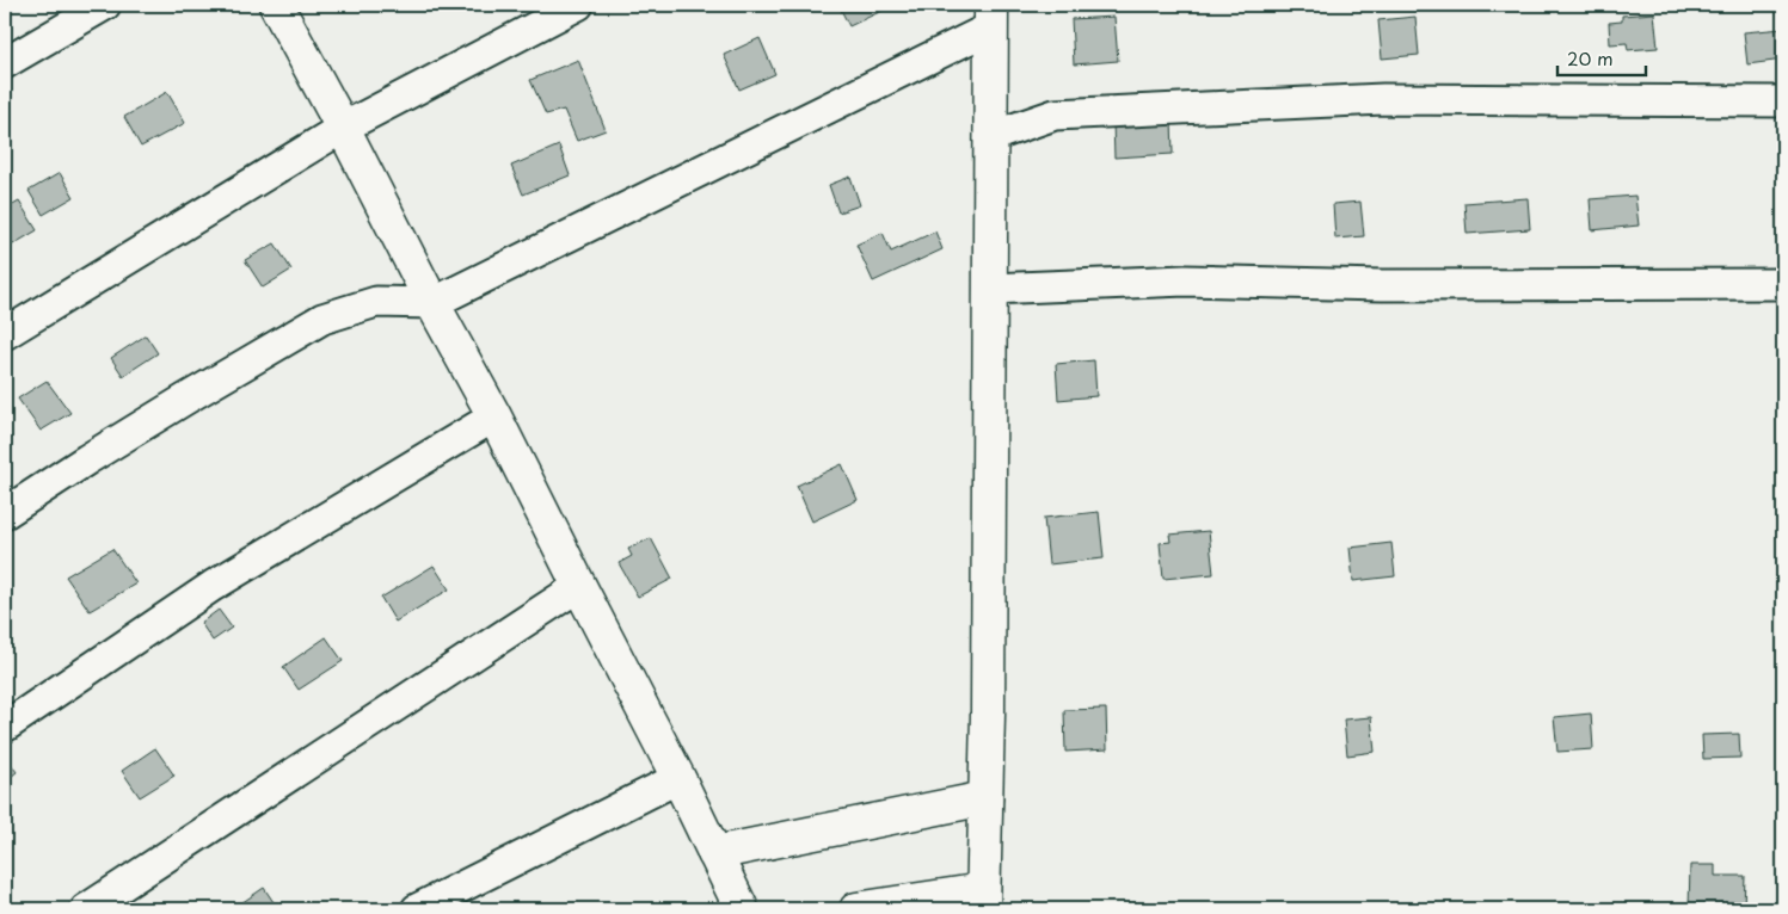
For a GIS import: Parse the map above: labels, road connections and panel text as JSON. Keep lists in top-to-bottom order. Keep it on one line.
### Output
{"scale_bar":"20 m"}
